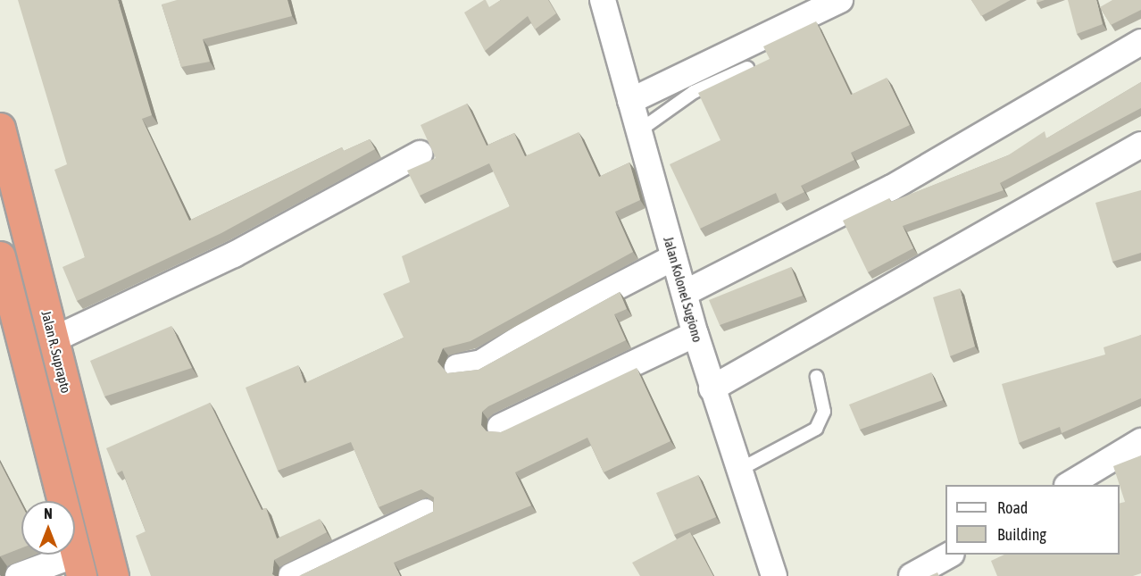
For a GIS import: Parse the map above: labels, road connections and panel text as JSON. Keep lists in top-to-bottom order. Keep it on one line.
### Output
{"streets":{"highway":["Jalan R. Suprapto"],"street":["Jalan Kolonel Sugiono"]},"legend":["Road","Building"],"north":"top"}
